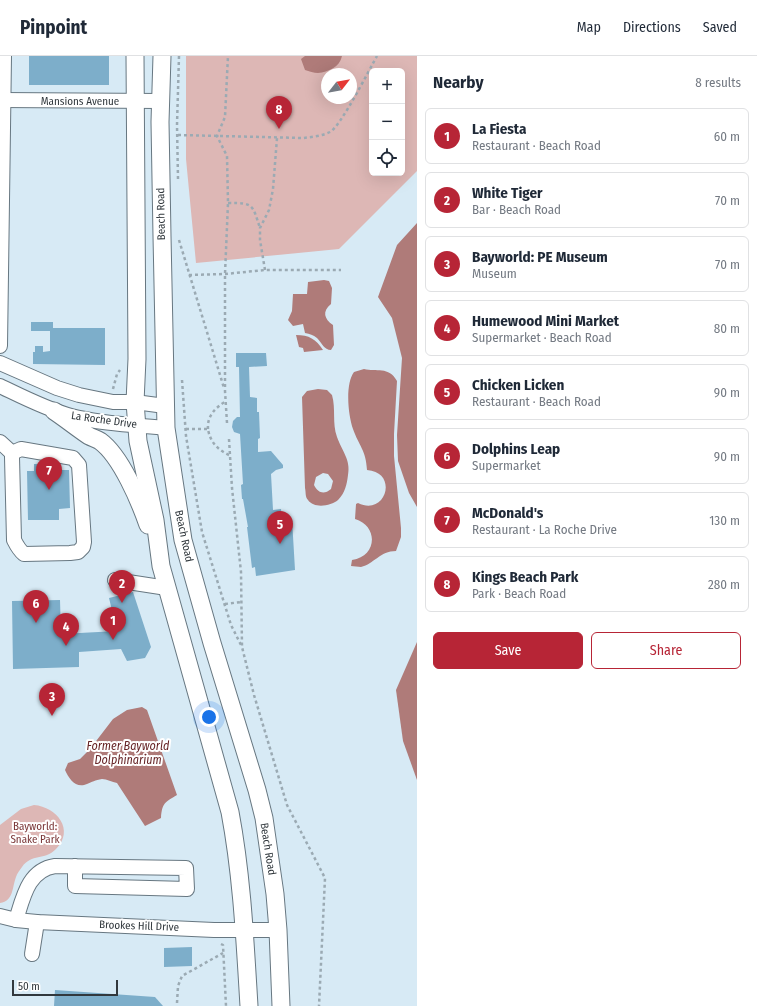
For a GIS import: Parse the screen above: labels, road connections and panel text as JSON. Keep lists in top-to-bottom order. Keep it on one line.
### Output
{"streets":{"main road":["Beach Road"],"street":["Mansions Avenue","La Roche Drive","Brookes Hill Drive"]},"crossings":[["Mansions Avenue","Beach Road"],["Beach Road","La Roche Drive"],["Beach Road","Brookes Hill Drive"]],"water":["Former Bayworld Dolphinarium"],"parks":["Bayworld: Snake Park"],"scale_bar":"50 m","north":"top right","page":{"header":"Pinpoint","nav":["Map","Directions","Saved"],"heading":["Nearby","8 results"],"map_buttons":["+","−"],"pins":["8","7","5","2","6","1","4","3"],"list":[{"mark":"1","name":"La Fiesta","note":"Restaurant · Beach Road","value":"60 m"},{"mark":"2","name":"White Tiger","note":"Bar · Beach Road","value":"70 m"},{"mark":"3","name":"Bayworld: PE Museum","note":"Museum","value":"70 m"},{"mark":"4","name":"Humewood Mini Market","note":"Supermarket · Beach Road","value":"80 m"},{"mark":"5","name":"Chicken Licken","note":"Restaurant · Beach Road","value":"90 m"},{"mark":"6","name":"Dolphins Leap","note":"Supermarket","value":"90 m"},{"mark":"7","name":"McDonald's","note":"Restaurant · La Roche Drive","value":"130 m"},{"mark":"8","name":"Kings Beach Park","note":"Park · Beach Road","value":"280 m"}],"buttons":["Save","Share"],"scale":"50 m"}}
